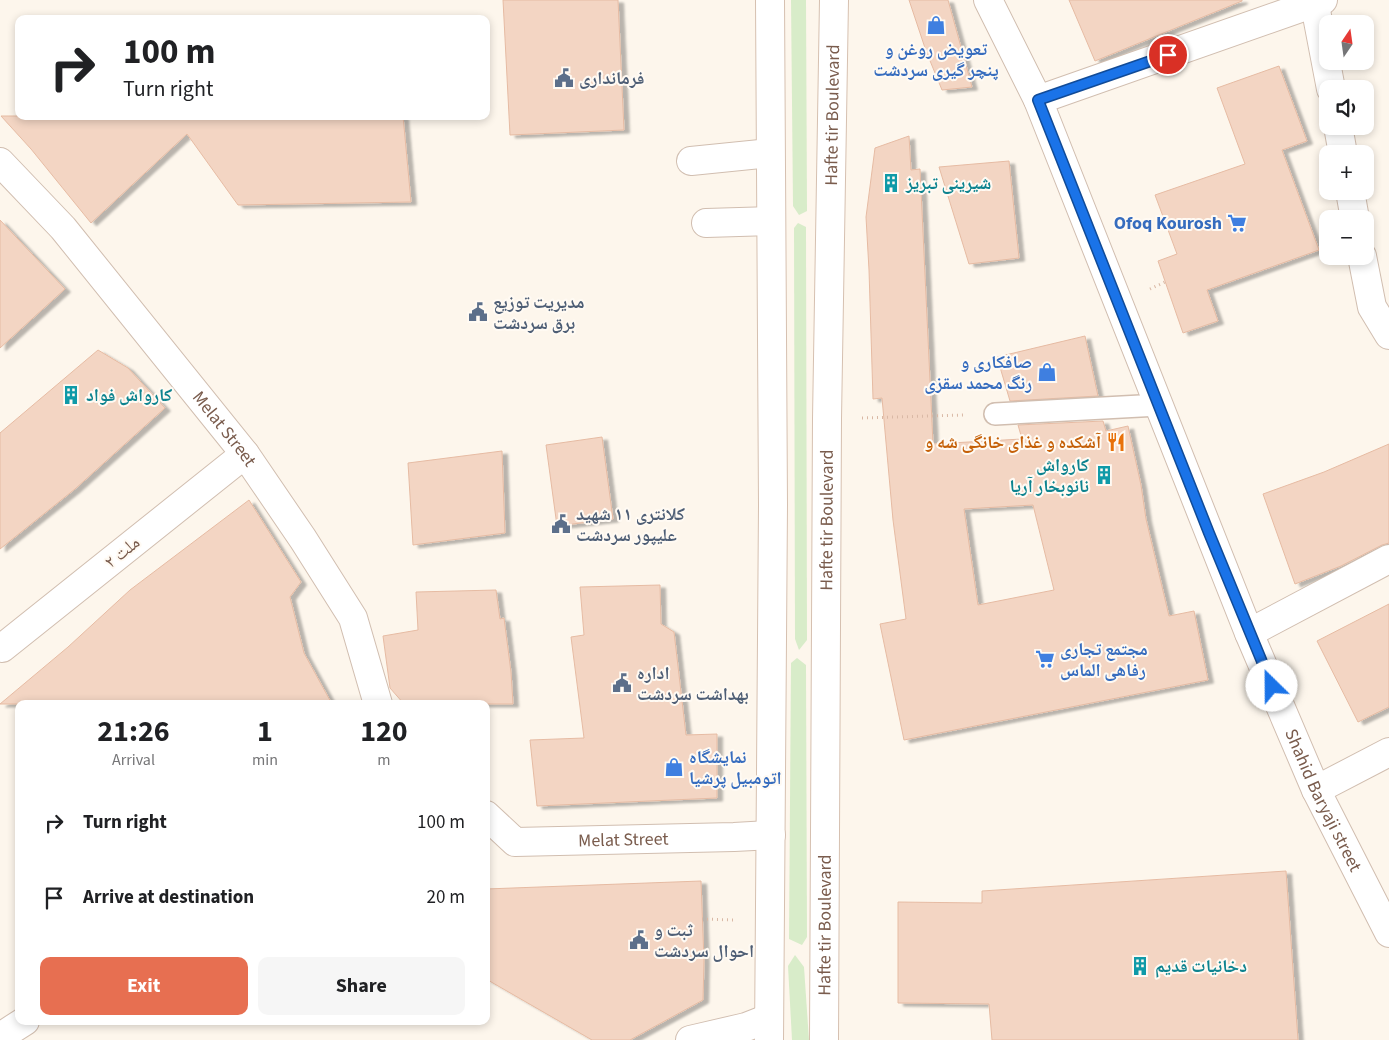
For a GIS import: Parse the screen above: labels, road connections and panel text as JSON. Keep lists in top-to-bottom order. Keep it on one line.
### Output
{"streets":{"street":["Hafte tir Boulevard","Melat Street","ملت ۲","Shahid Baryaji street"]},"crossings":[["Melat Street","ملت ۲"]],"places":{"shop":["تعویض روغن و پنچر گیری سردشت","صافکاری و رنگ محمد سقزی","نمایشگاه اتومبیل پرشیا"],"public building":["فرمانداری","مدیریت توزیع برق سردشت","کلانتری ۱۱ شهید علیپور سردشت","اداره بهداشت سردشت","ثبت و احوال سردشت"],"building":["شیرینی تبریز","کارواش فواد","کارواش نانوبخار آریا","دخانیات قدیم"],"supermarket":["Ofoq Kourosh","مجتمع تجاری رفاهی الماس"],"restaurant":["آشکده و غذای خانگی شه و"]},"north":"top","page":{"map_buttons":["+","−"],"turn":["100 m","Turn right"],"eta":["21:26","Arrival","1","min","120","m"],"list":[{"name":"Turn right","value":"100 m"},{"name":"Arrive at destination","value":"20 m"}],"buttons":["Exit","Share"]}}
